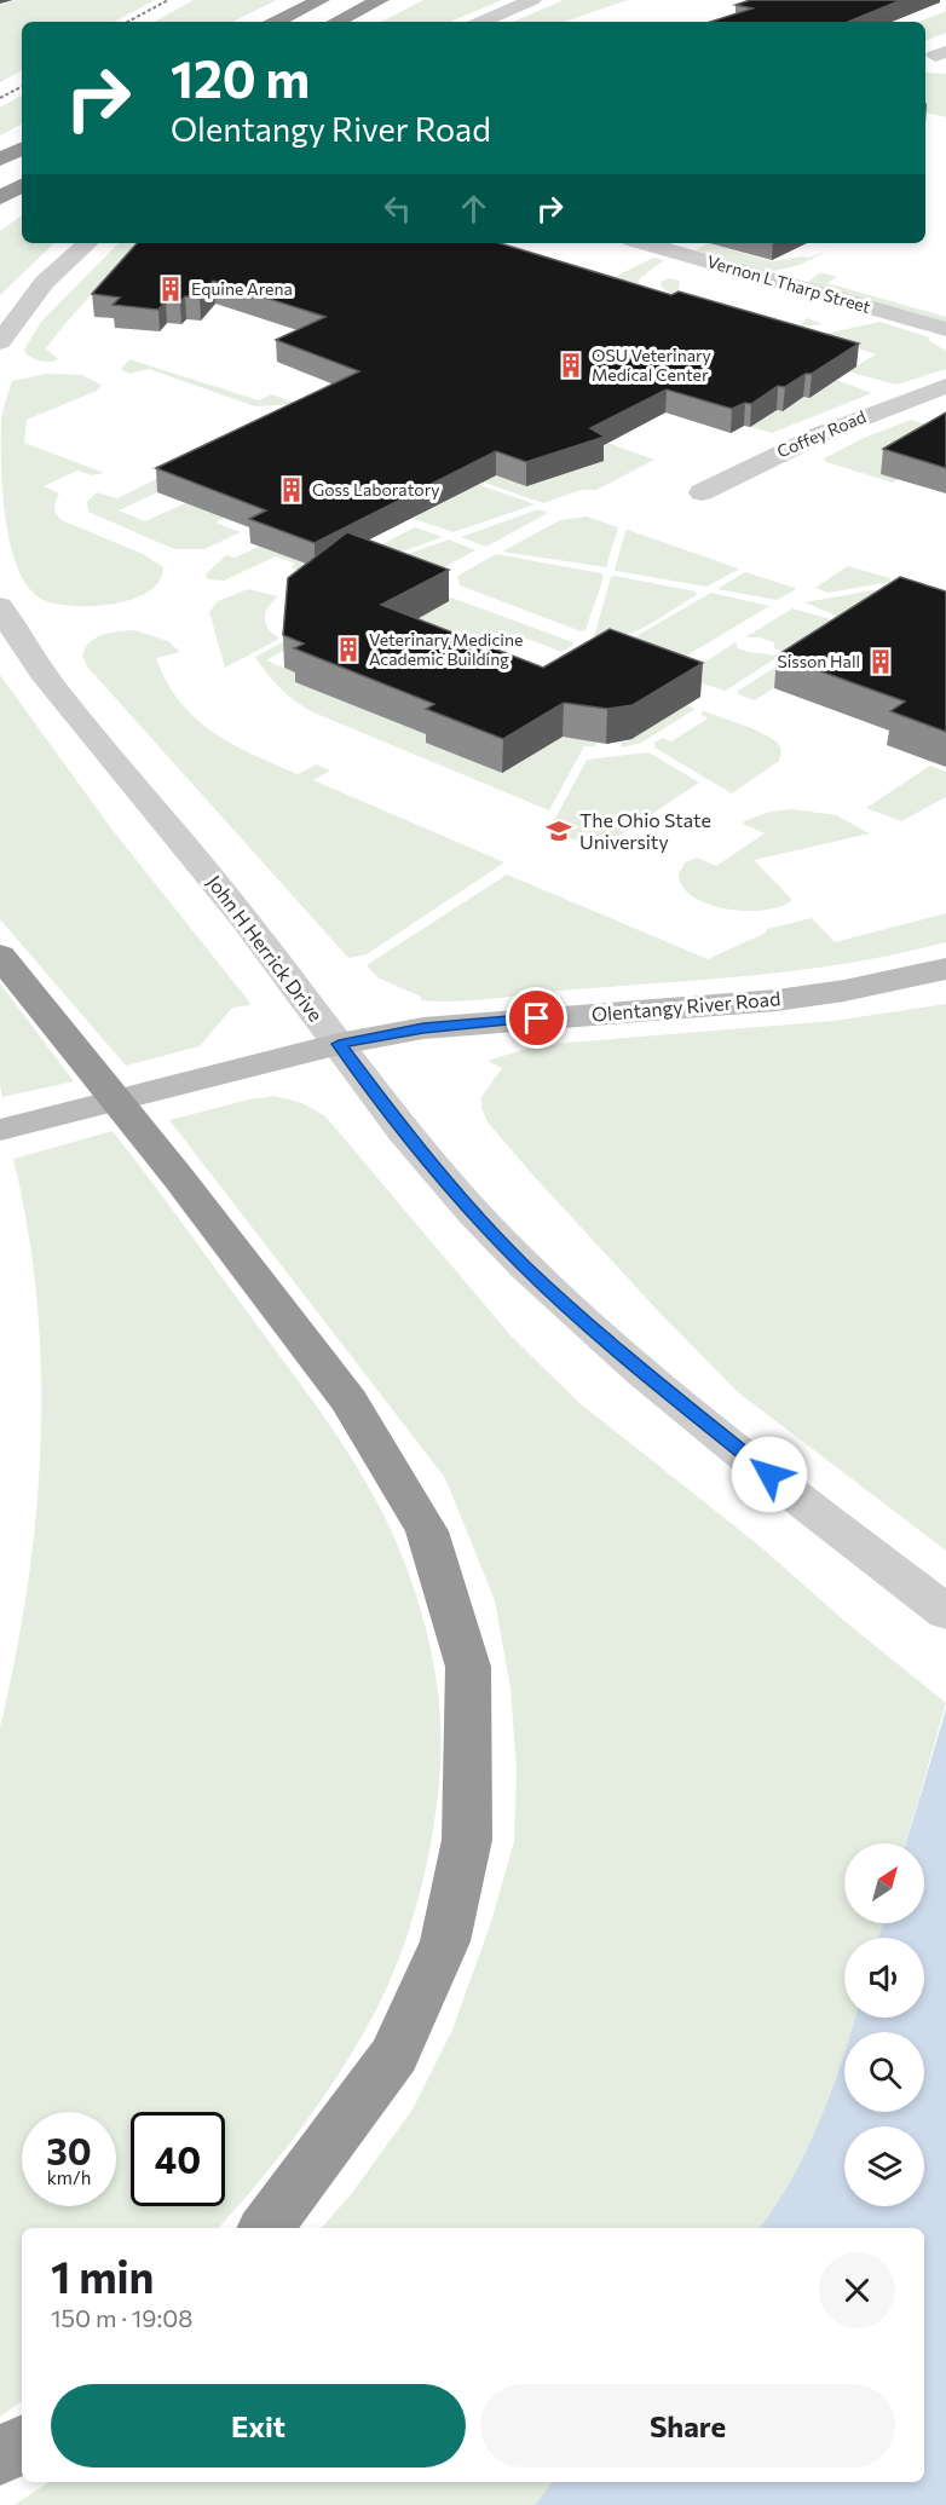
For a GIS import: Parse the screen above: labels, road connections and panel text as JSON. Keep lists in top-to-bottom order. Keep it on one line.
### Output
{"streets":{"main road":["Olentangy River Road"],"street":["Vernon L Tharp Street","Coffey Road","John H Herrick Drive"]},"crossings":[["John H Herrick Drive","Olentangy River Road"]],"places":{"building":["Equine Arena","OSU Veterinary Medical Center","Goss Laboratory","Veterinary Medicine Academic Building","Sisson Hall"],"school or university":["The Ohio State University"]},"north":"top right","page":{"turn":["120 m","Olentangy River Road"],"speed":"30 km/h","limit":"40","heading":["1 min","150 m · 19:08"],"buttons":["Exit","Share"]}}
